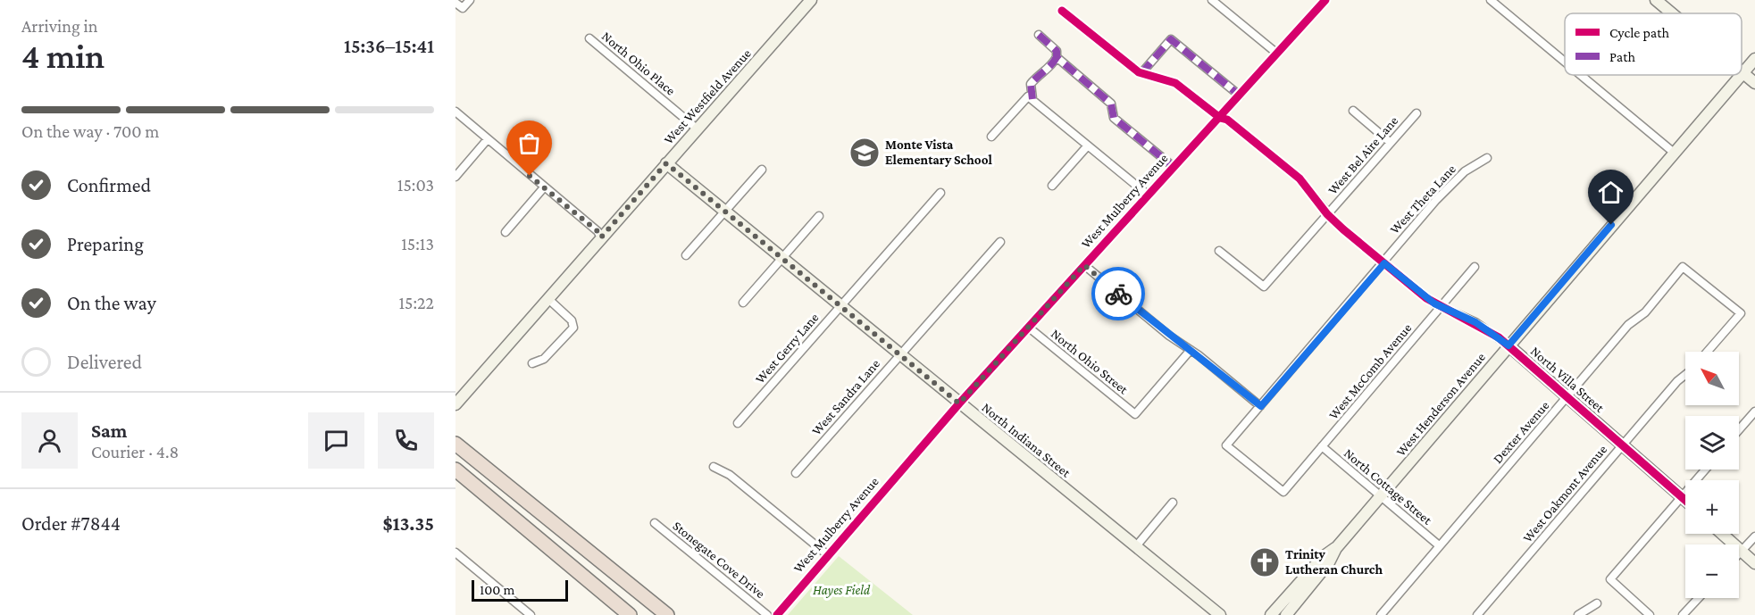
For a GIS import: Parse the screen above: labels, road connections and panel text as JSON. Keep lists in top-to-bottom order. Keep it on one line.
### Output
{"streets":{"street":["North Ohio Place","West Westfield Avenue","West Bel Aire Lane","West Theta Lane","West Mulberry Avenue","West Gerry Lane","North Ohio Street","West McComb Avenue","North Villa Street","West Sandra Lane","West Henderson Avenue","Dexter Avenue","North Indiana Street","North Cottage Street","West Oakmont Avenue","Stonegate Cove Drive"]},"crossings":[["North Ohio Place","West Westfield Avenue"],["West Westfield Avenue","North Indiana Street"],["West Bel Aire Lane","North Villa Street"],["West Theta Lane","West McComb Avenue"],["West Theta Lane","North Villa Street"],["West Mulberry Avenue","North Ohio Street"],["West Mulberry Avenue","North Villa Street"],["West Mulberry Avenue","North Indiana Street"],["West Gerry Lane","North Indiana Street"],["West McComb Avenue","North Villa Street"],["West McComb Avenue","North Cottage Street"],["North Villa Street","West Henderson Avenue"],["North Villa Street","Dexter Avenue"],["North Villa Street","West Oakmont Avenue"],["West Sandra Lane","North Indiana Street"],["West Henderson Avenue","North Cottage Street"],["Dexter Avenue","North Cottage Street"]],"parks":["Hayes Field"],"places":{"school or university":["Monte Vista Elementary School"],"church":["Trinity Lutheran Church"]},"legend":["Cycle path","Path"],"scale_bar":"100 m","north":"top left","page":{"heading":["4 min","Arriving in","15:36–15:41"],"panel":["Sam","Courier · 4.8","Order #7844","$13.35"],"bar":"On the way · 700 m","list":[["Confirmed","15:03"],["Preparing","15:13"],["On the way","15:22"],"Delivered"],"map_buttons":["+","−"],"scale":"100 m"}}
